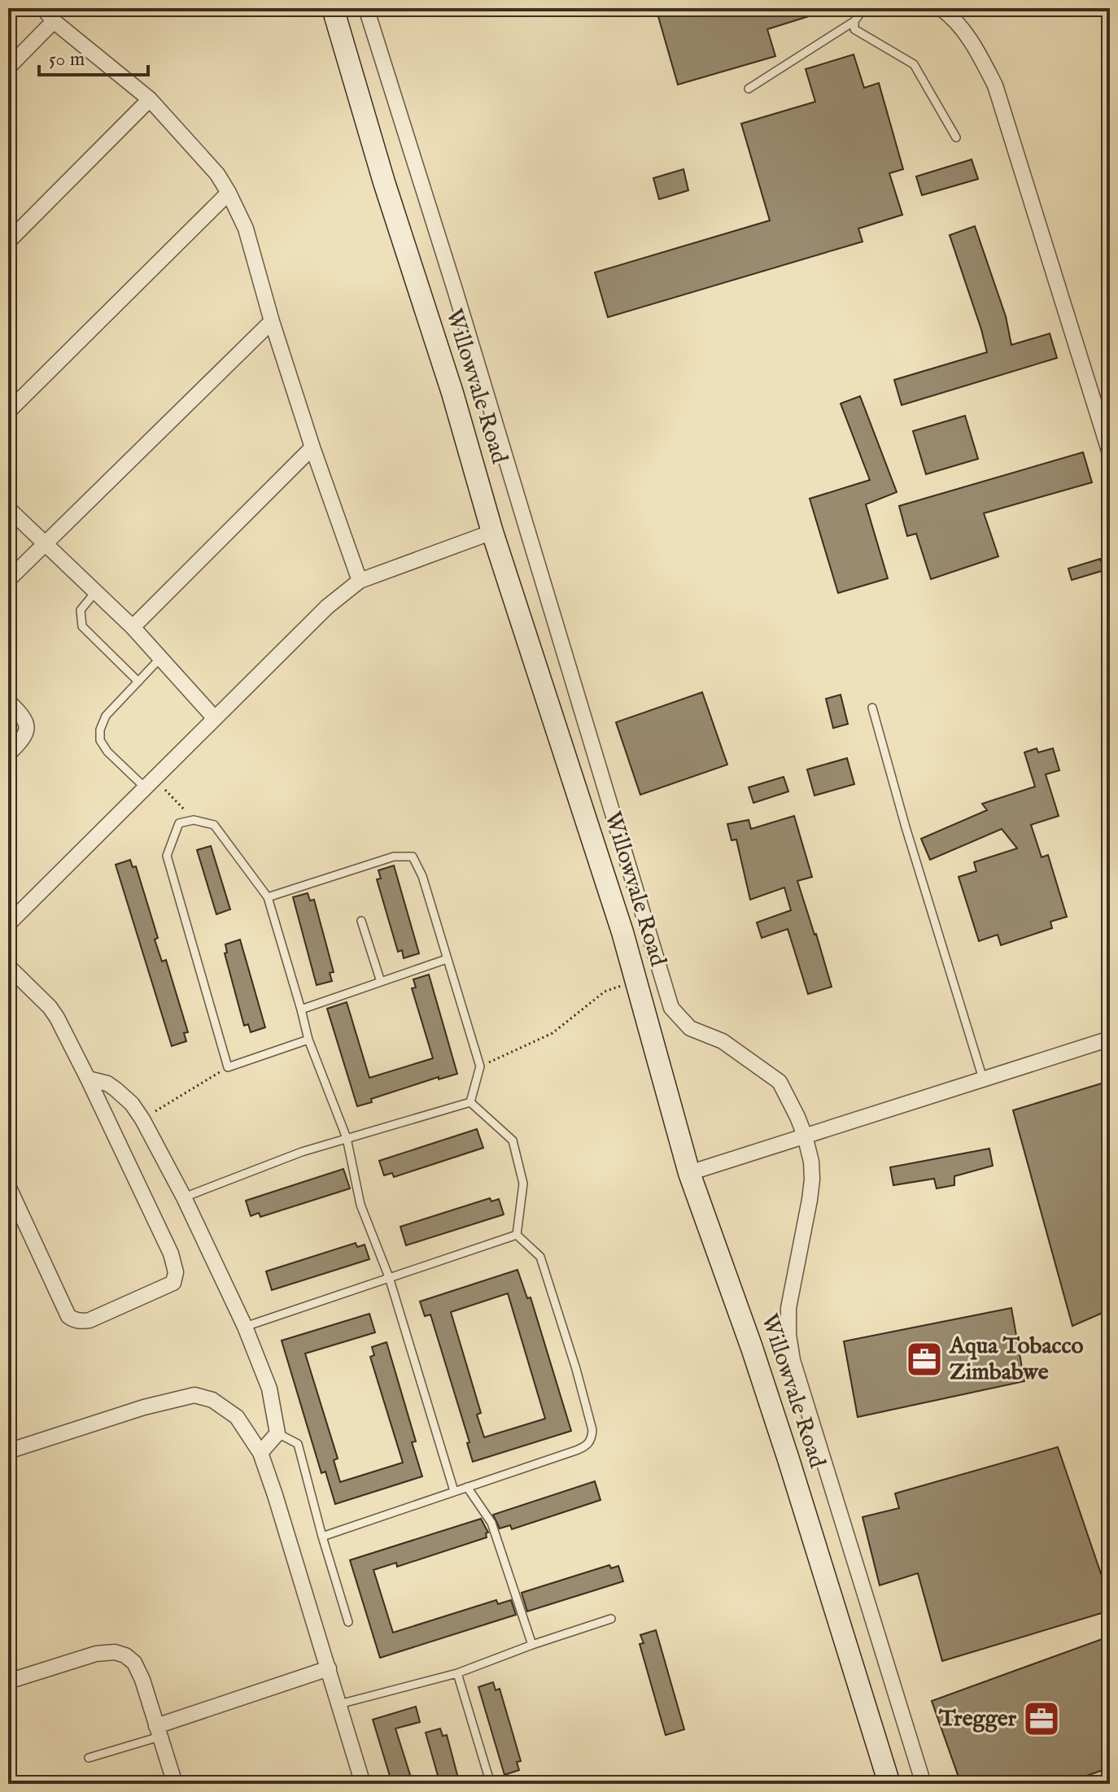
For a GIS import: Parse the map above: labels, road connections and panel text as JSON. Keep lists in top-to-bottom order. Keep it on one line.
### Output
{"streets":{"main road":["Willowvale Road"]},"places":{"office":["Aqua Tobacco Zimbabwe","Tregger"]},"scale_bar":"50 m"}
